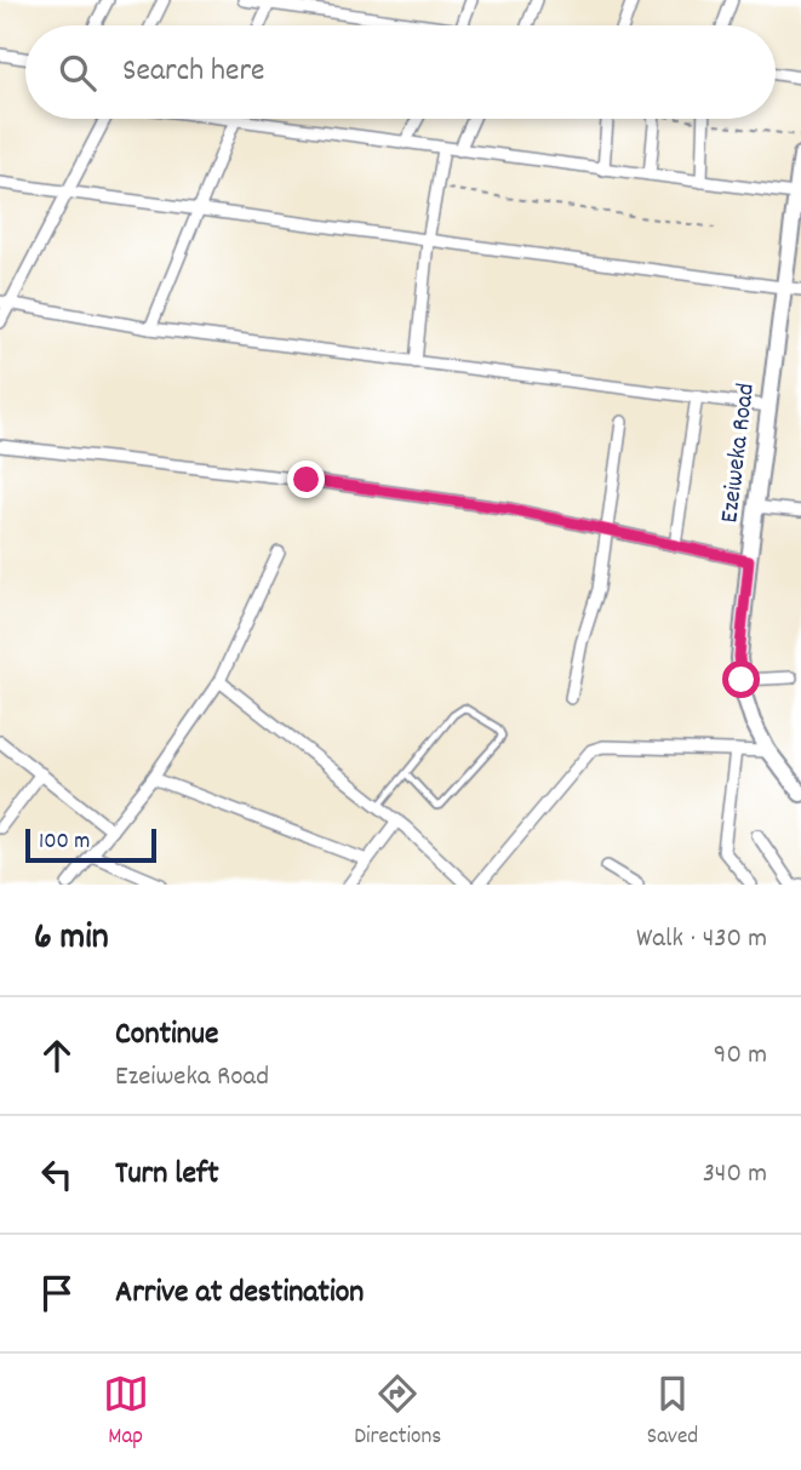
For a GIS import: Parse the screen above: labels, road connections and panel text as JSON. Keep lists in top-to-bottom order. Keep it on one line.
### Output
{"streets":{"main road":["Ezeiweka Road"]},"scale_bar":"100 m","page":{"search":"Search here","scale":"100 m","heading":["6 min","Walk · 430 m"],"list":[["Continue","Ezeiweka Road","90 m"],["Turn left","340 m"],"Arrive at destination"],"nav":["Map","Directions","Saved"]}}
